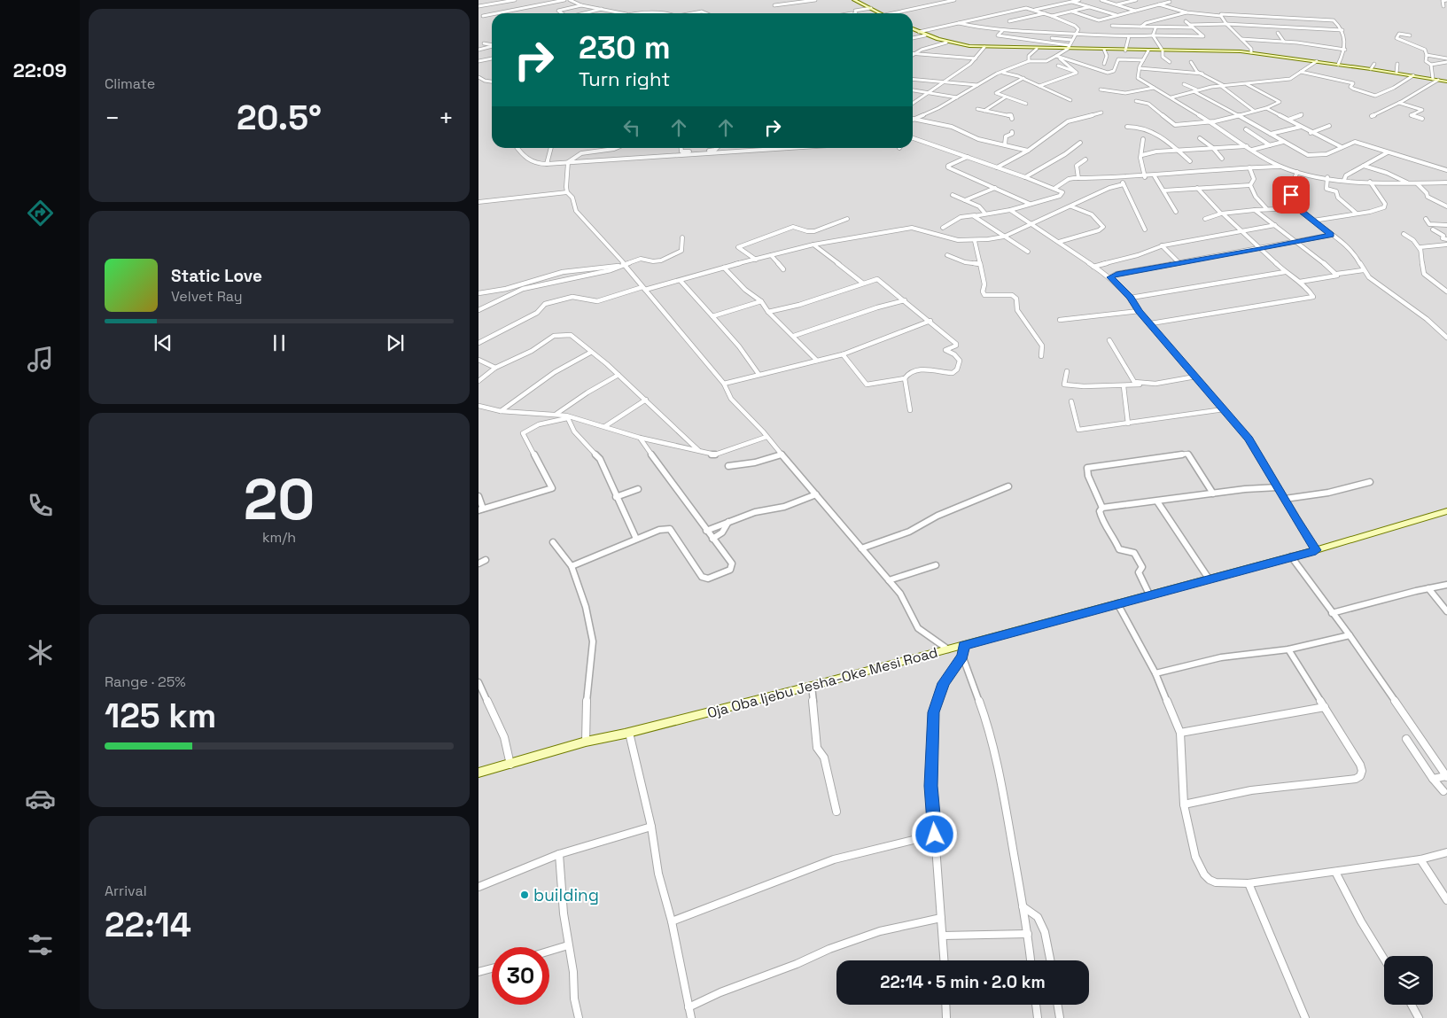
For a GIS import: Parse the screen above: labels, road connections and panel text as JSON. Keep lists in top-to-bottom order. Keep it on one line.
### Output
{"streets":{"main road":["Oja Oba Ijebu Jesha-Oke Mesi Road"]},"places":["building"],"page":{"tabs":"22:09","tile":["Climate",["20","km/h"],["Range · 25%","125 km"],["Arrival","22:14"]],"turn":["230 m","Turn right"],"heat":["−","20.5°","+"],"song":["Static Love","Velvet Ray"],"limit":"30","trip":"22:14 · 5 min · 2.0 km"}}
